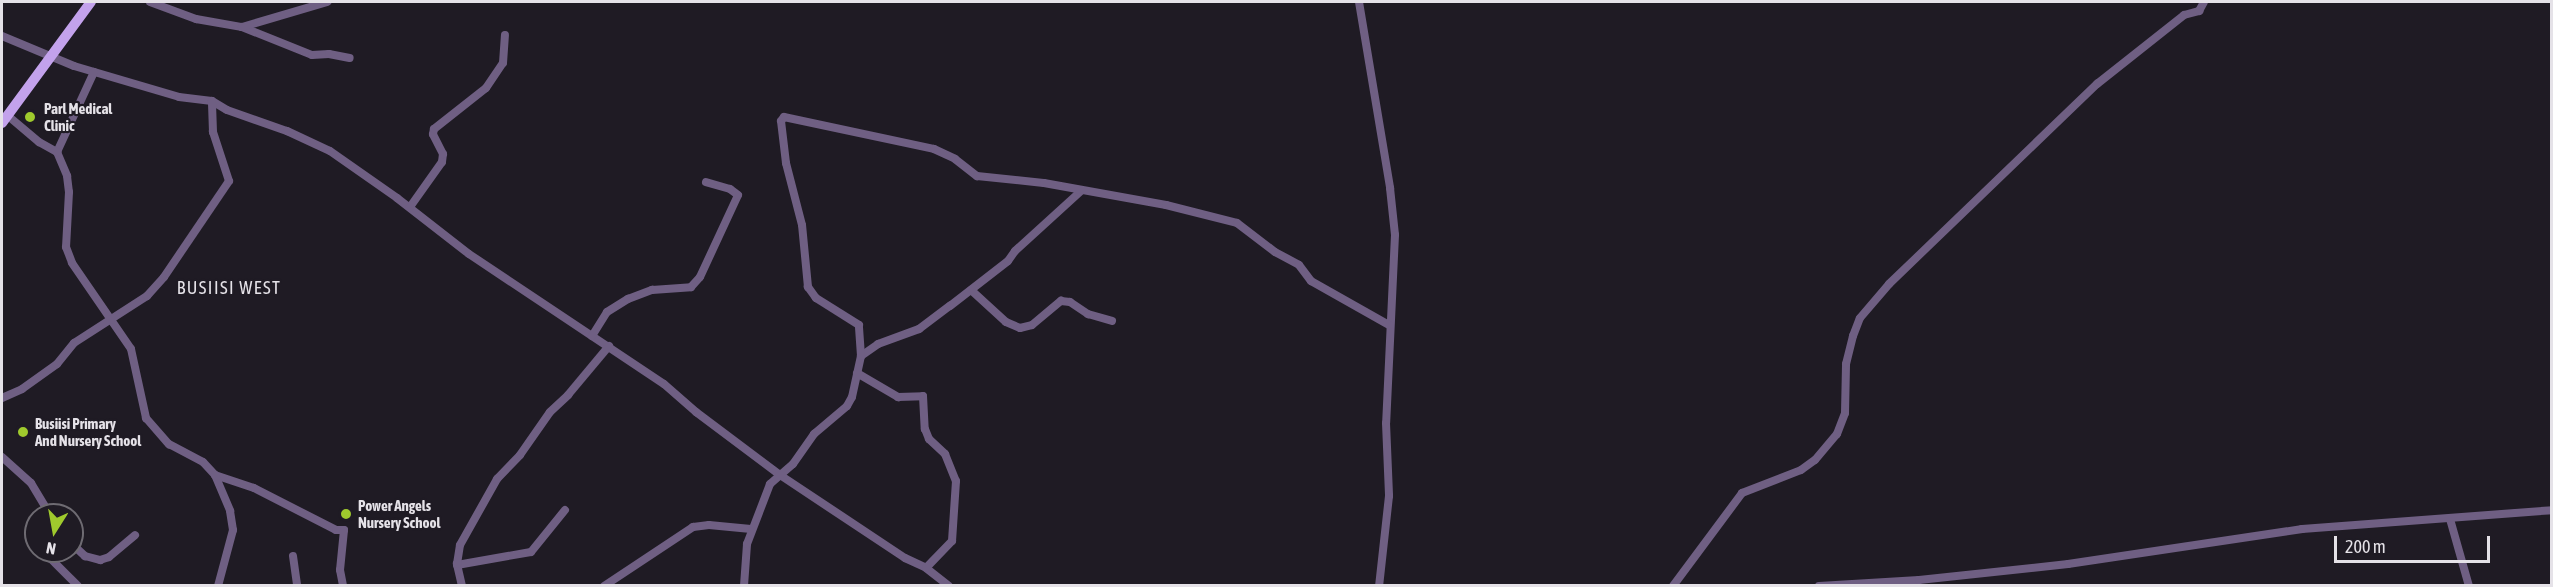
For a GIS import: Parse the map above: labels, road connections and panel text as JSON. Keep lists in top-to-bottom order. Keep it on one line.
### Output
{"districts":["BUSIISI WEST"],"places":["Parl Medical Clinic","Busiisi Primary And Nursery School","Power Angels Nursery School"],"scale_bar":"200 m","north":"bottom"}
